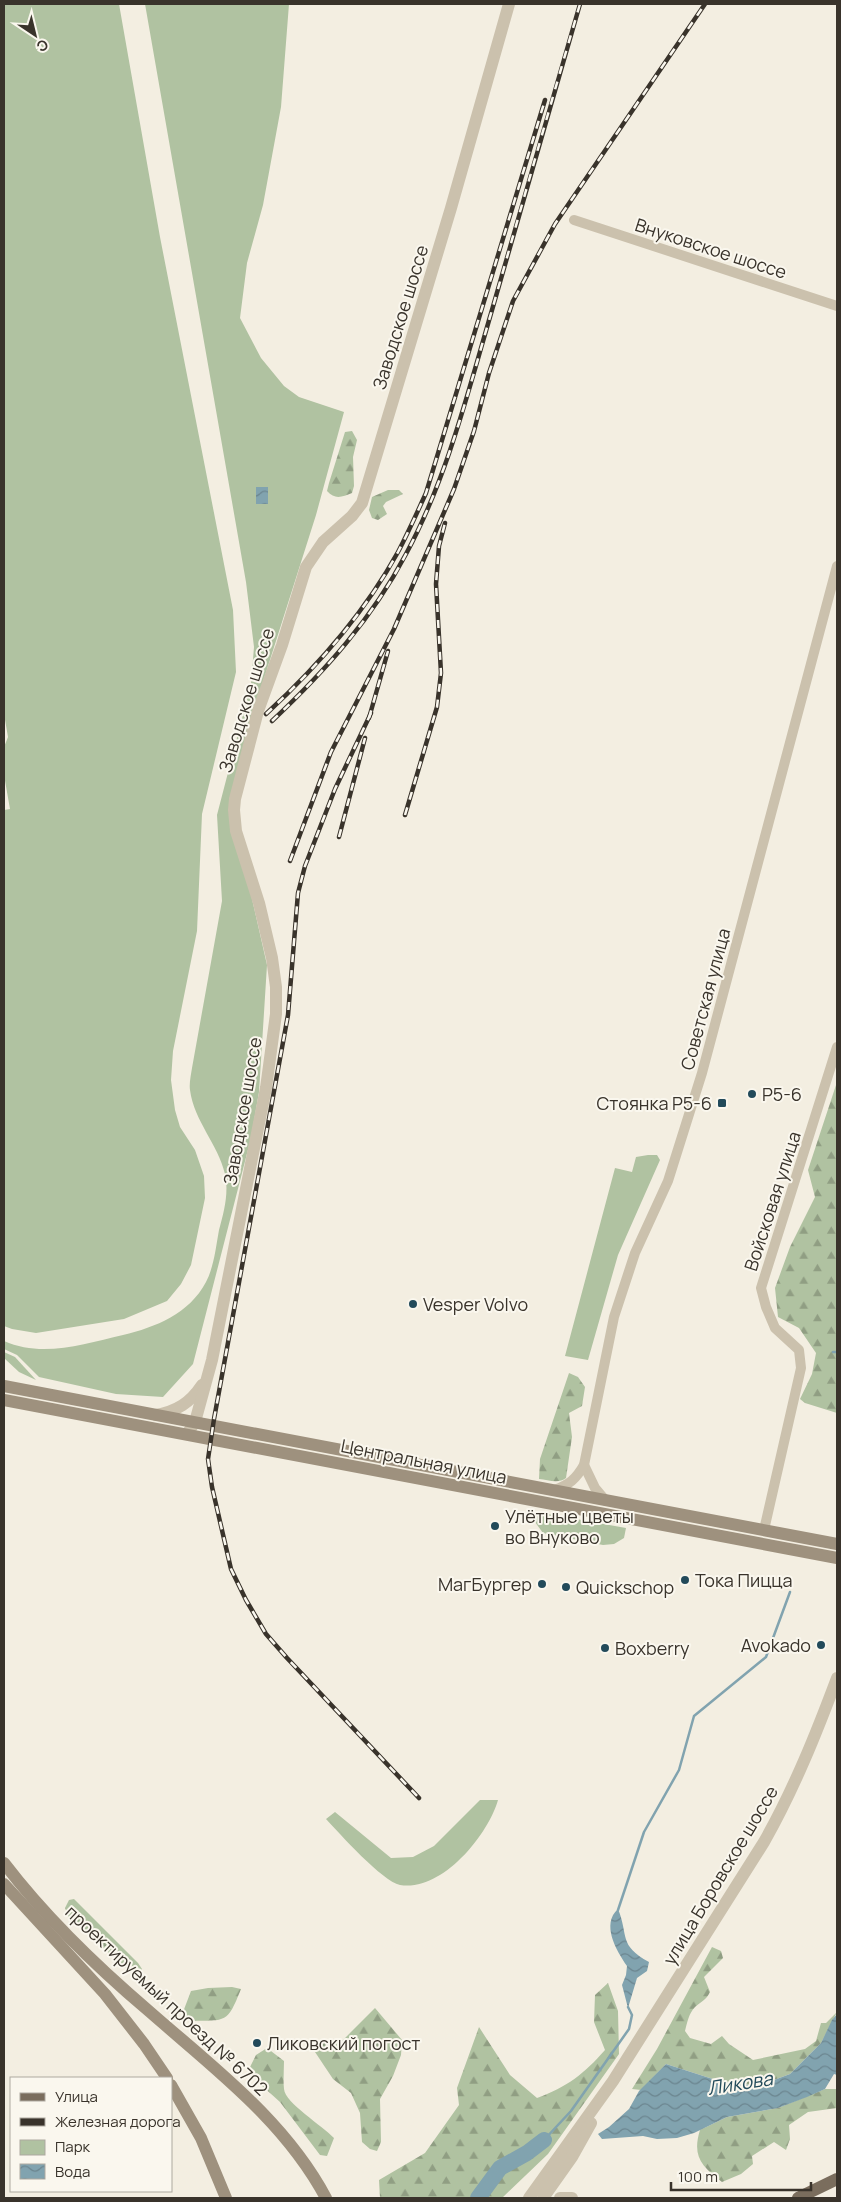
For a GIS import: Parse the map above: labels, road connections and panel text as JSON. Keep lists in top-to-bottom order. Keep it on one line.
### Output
{"streets":{"main road":["Центральная улица","проектируемый проезд № 6702"],"street":["Внуковское шоссе","Заводское шоссе","Советская улица","Войсковая улица","улица Боровское шоссе"]},"crossings":[["Заводское шоссе","Центральная улица"],["Советская улица","Центральная улица"],["Войсковая улица","Центральная улица"]],"water":["Ликова"],"places":{"other":["Р5-6","Vesper Volvo","Улётные цветы во Внуково","Тока Пицца","МагБургер","Quickschop","Avokado","Boxberry","Ликовский погост"],"transit":["Стоянка Р5-6"]},"legend":["Улица","Железная дорога","Парк","Вода"],"scale_bar":"100 m","north":"bottom right"}
